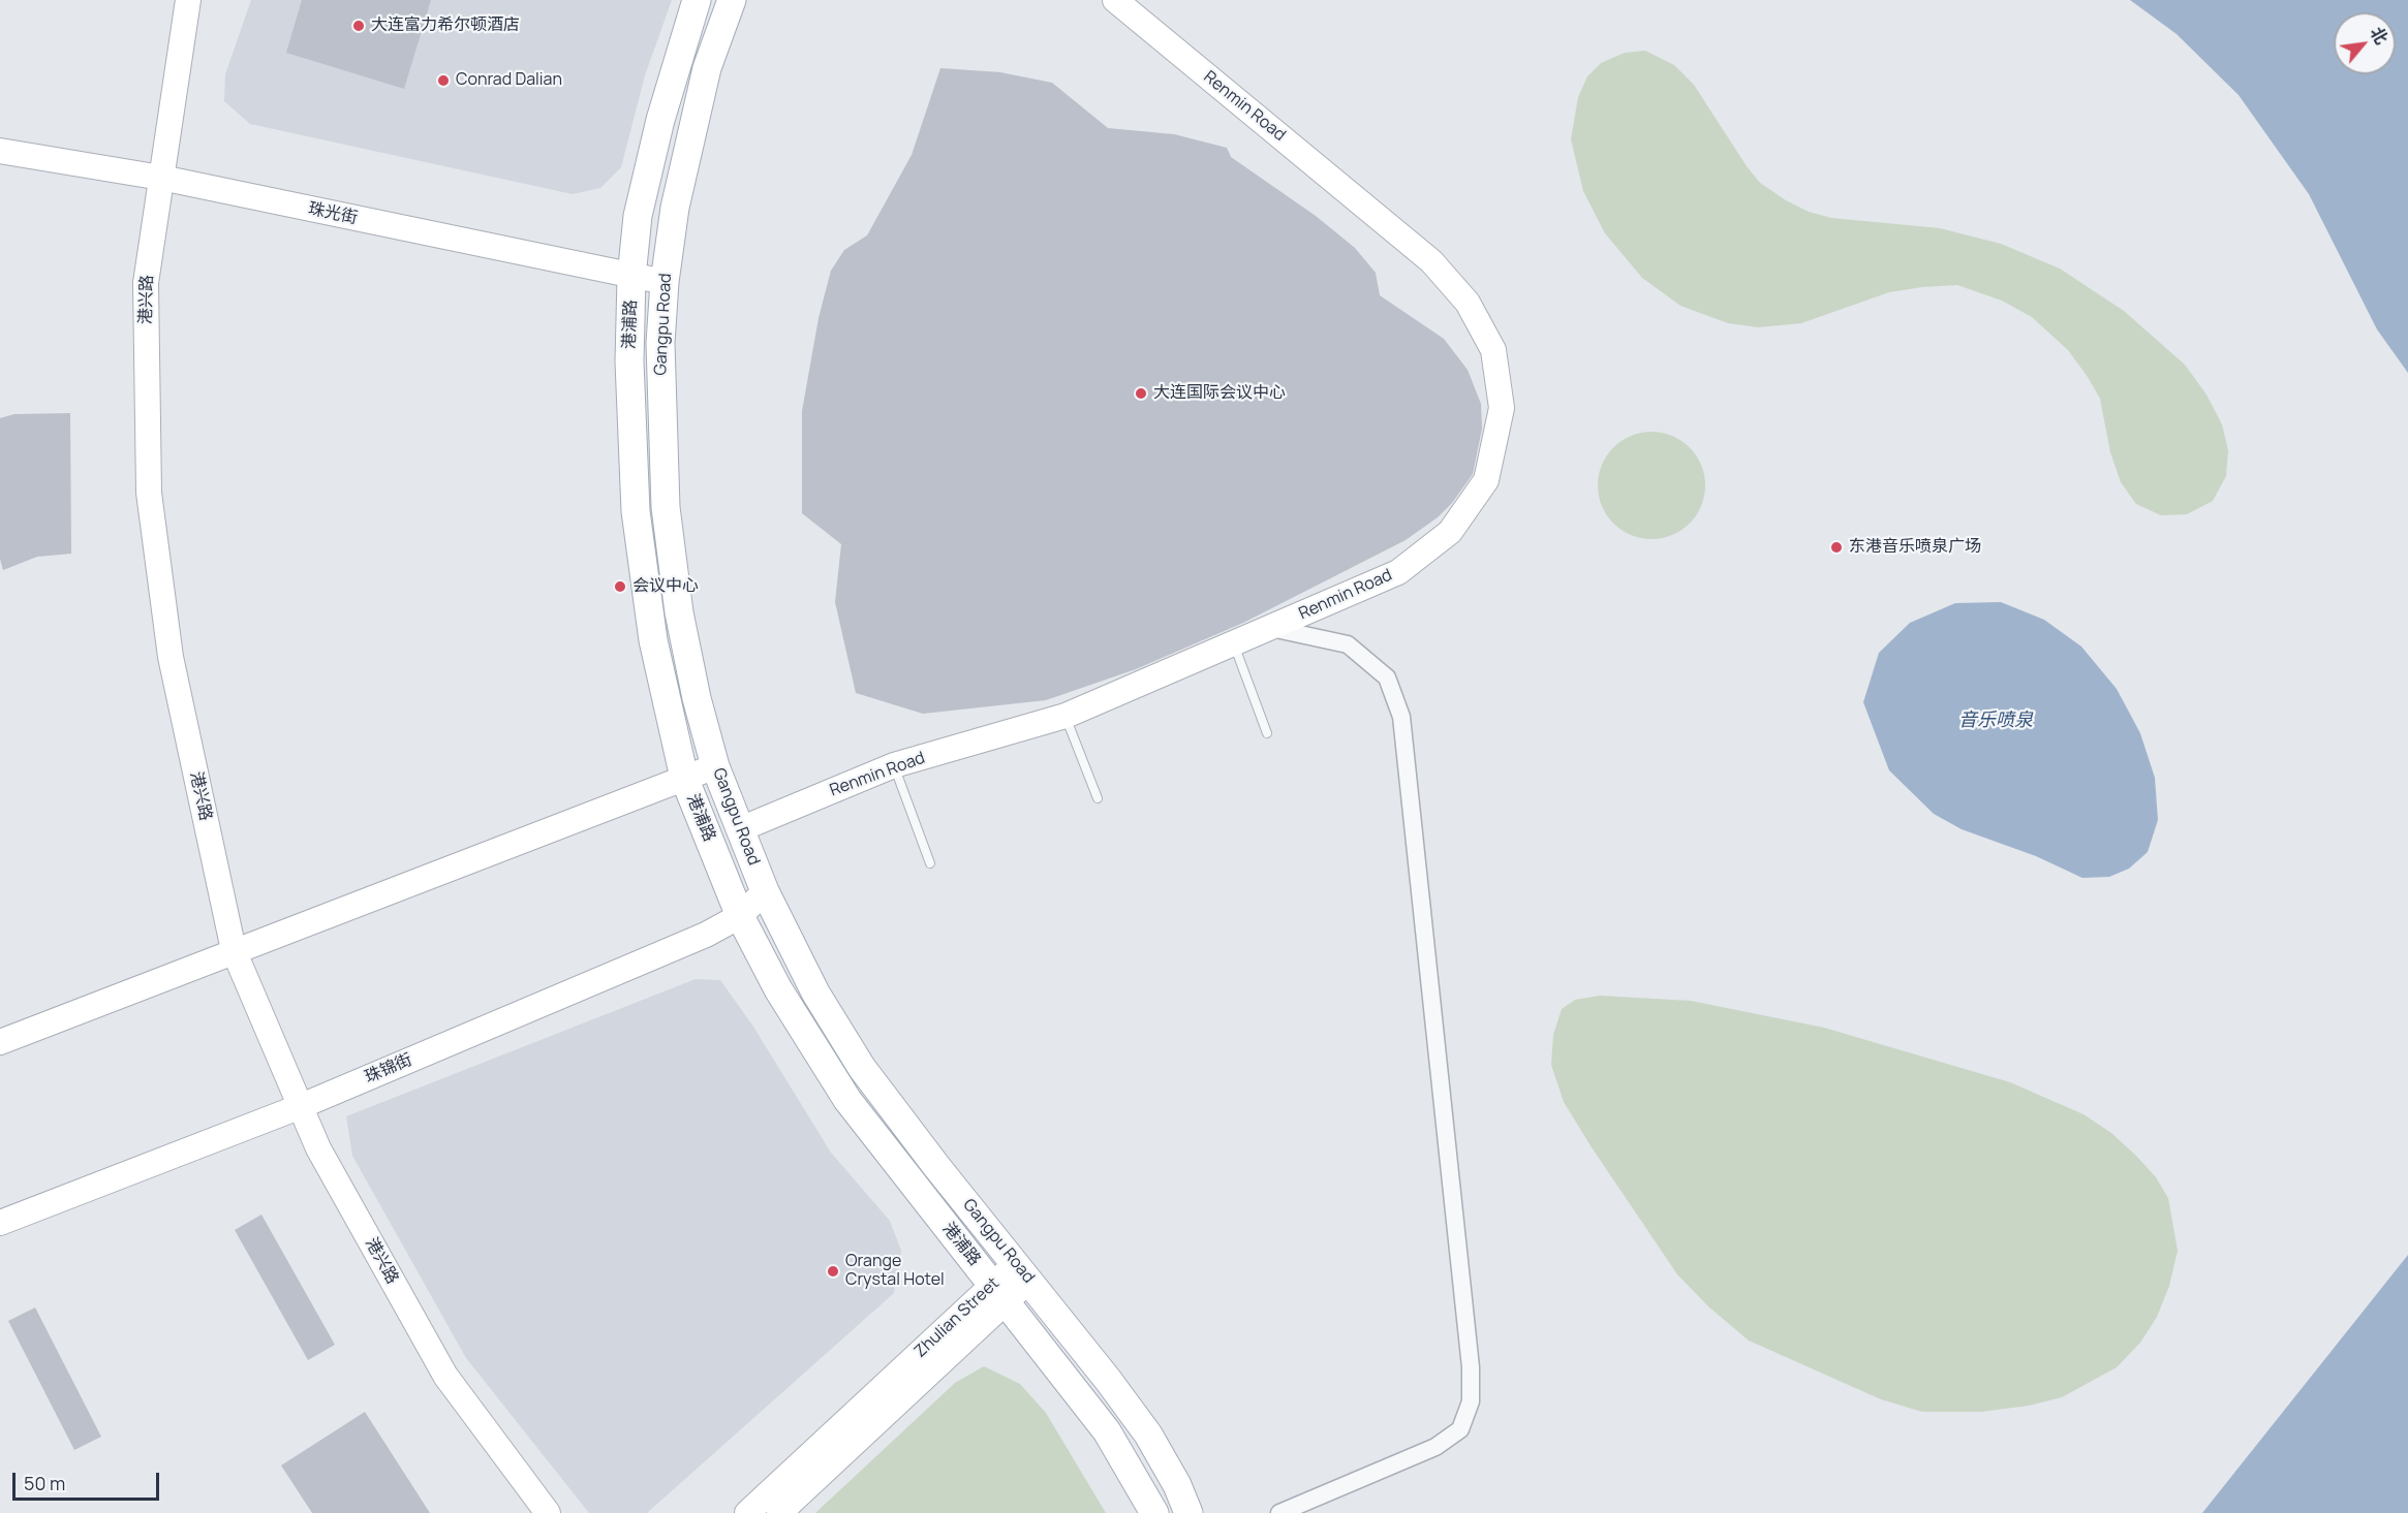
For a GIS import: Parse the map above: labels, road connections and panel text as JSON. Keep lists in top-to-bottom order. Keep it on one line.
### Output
{"streets":{"main road":["Renmin Road","珠光街","港兴路","港浦路","Gangpu Road","珠锦街","Zhulian Street"]},"crossings":[["Renmin Road","Gangpu Road"],["珠光街","港兴路"],["珠光街","港浦路"],["珠光街","Gangpu Road"],["港兴路","珠锦街"],["港浦路","珠锦街"],["港浦路","Zhulian Street"],["Gangpu Road","珠锦街"],["Gangpu Road","Zhulian Street"]],"water":["音乐喷泉"],"places":["大连富力希尔顿酒店","Conrad Dalian","大连国际会议中心","东港音乐喷泉广场","会议中心","Orange Crystal Hotel"],"scale_bar":"50 m","north":"top right"}
